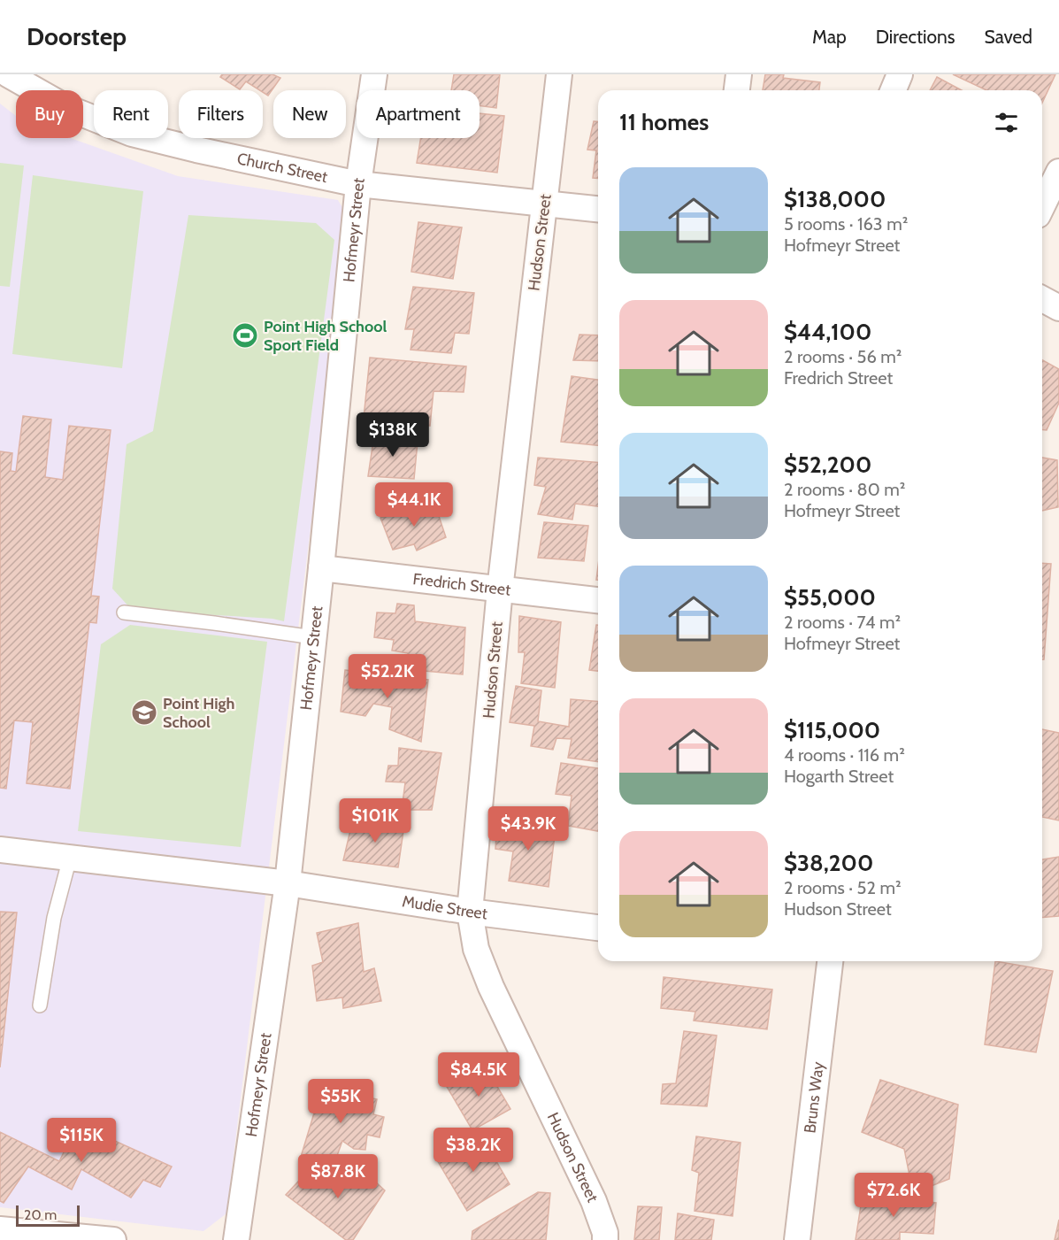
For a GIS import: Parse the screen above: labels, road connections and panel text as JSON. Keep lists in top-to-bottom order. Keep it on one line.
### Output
{"streets":{"street":["Church Street","Hofmeyr Street","Hudson Street","Fredrich Street","Mudie Street","Bruns Way"]},"crossings":[["Church Street","Hofmeyr Street"],["Church Street","Hudson Street"],["Hofmeyr Street","Fredrich Street"],["Hofmeyr Street","Mudie Street"],["Hudson Street","Fredrich Street"],["Hudson Street","Mudie Street"]],"places":{"sports":["Point High School Sport Field"],"school or university":["Point High School"]},"scale_bar":"20 m","page":{"header":"Doorstep","nav":["Map","Directions","Saved"],"chip":["Buy","Rent","Filters","New","Apartment"],"heading":"11 homes","list":[{"name":"$138,000","note":"5 rooms · 163 m² · Hofmeyr Street"},{"name":"$44,100","note":"2 rooms · 56 m² · Fredrich Street"},{"name":"$52,200","note":"2 rooms · 80 m² · Hofmeyr Street"},{"name":"$55,000","note":"2 rooms · 74 m² · Hofmeyr Street"},{"name":"$115,000","note":"4 rooms · 116 m² · Hogarth Street"},{"name":"$38,200","note":"2 rooms · 52 m² · Hudson Street"}],"price":["$138K","$44.1K","$52.2K","$101K","$43.9K","$84.5K","$55K","$115K","$38.2K","$87.8K","$72.6K"],"scale":"20 m"}}
